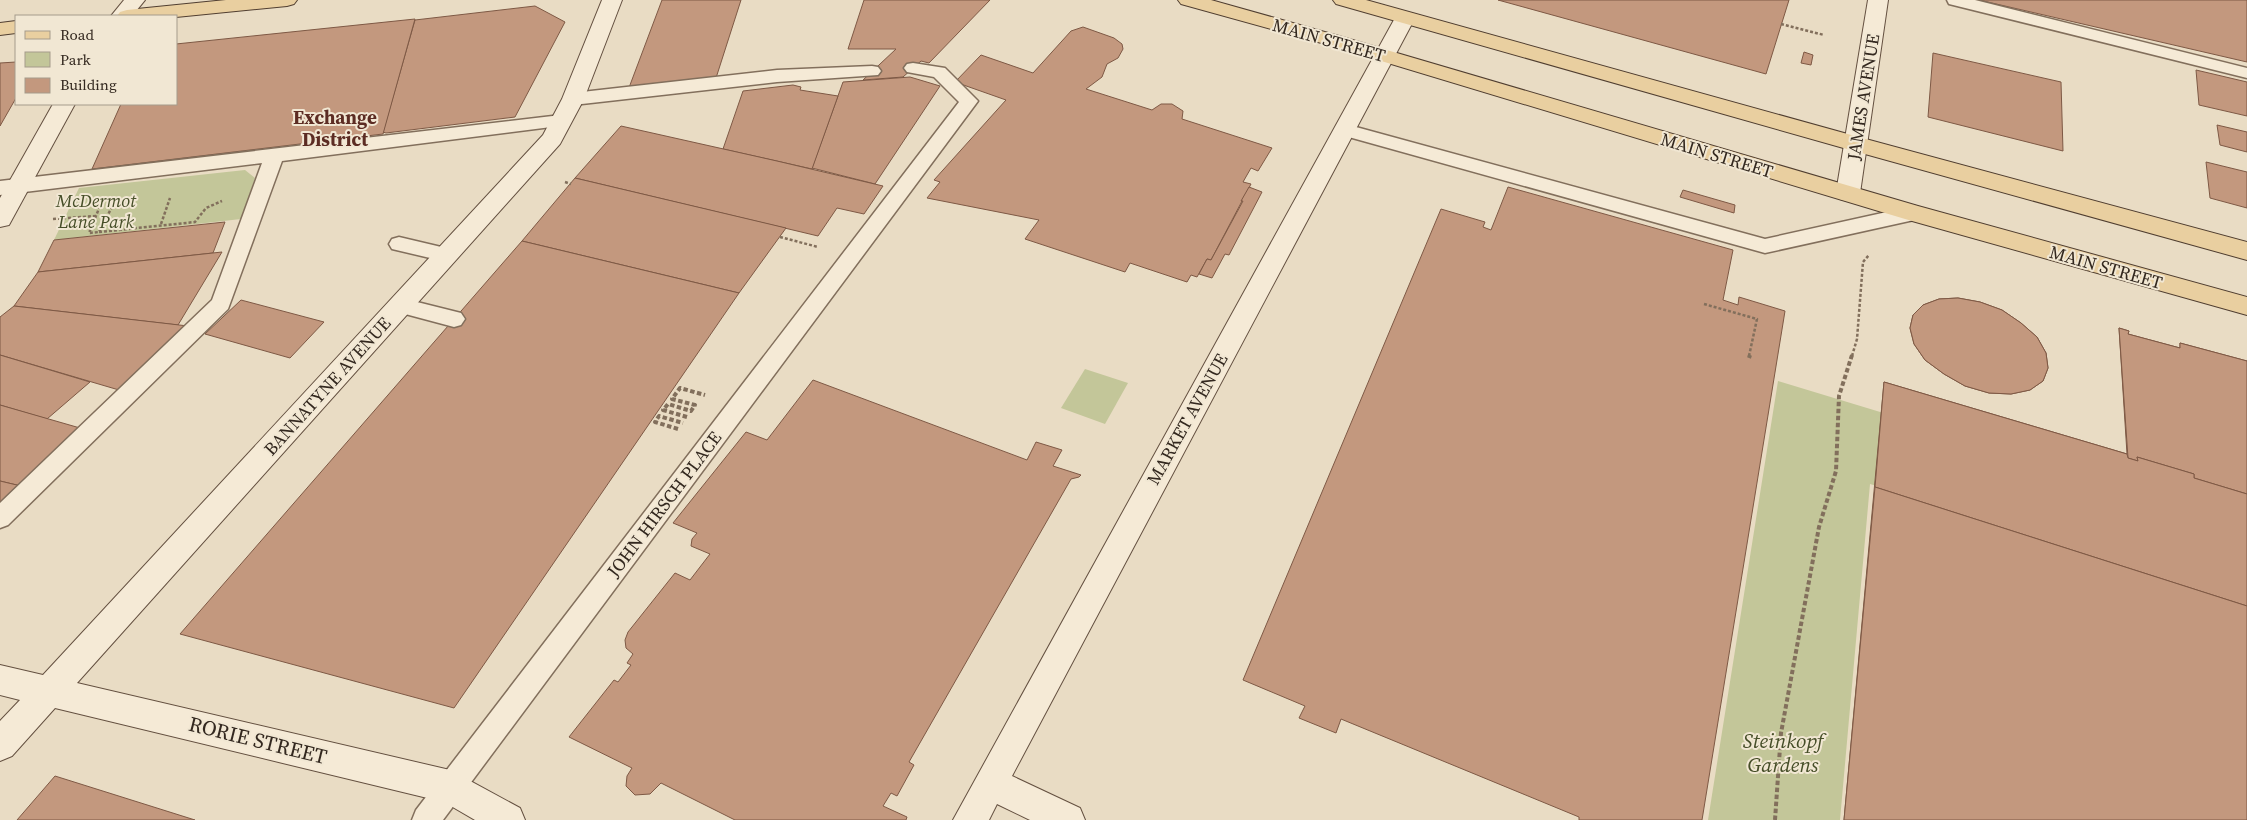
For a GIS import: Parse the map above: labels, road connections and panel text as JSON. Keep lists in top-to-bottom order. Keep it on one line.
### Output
{"streets":{"main road":["MAIN STREET"],"street":["JAMES AVENUE","BANNATYNE AVENUE","MARKET AVENUE","RORIE STREET"],"lane":["JOHN HIRSCH PLACE"]},"crossings":[["MAIN STREET","JAMES AVENUE"],["MAIN STREET","MARKET AVENUE"],["BANNATYNE AVENUE","RORIE STREET"],["JOHN HIRSCH PLACE","RORIE STREET"]],"districts":["Exchange District"],"parks":["McDermot Lane Park","Steinkopf Gardens"],"legend":["Road","Park","Building"]}
